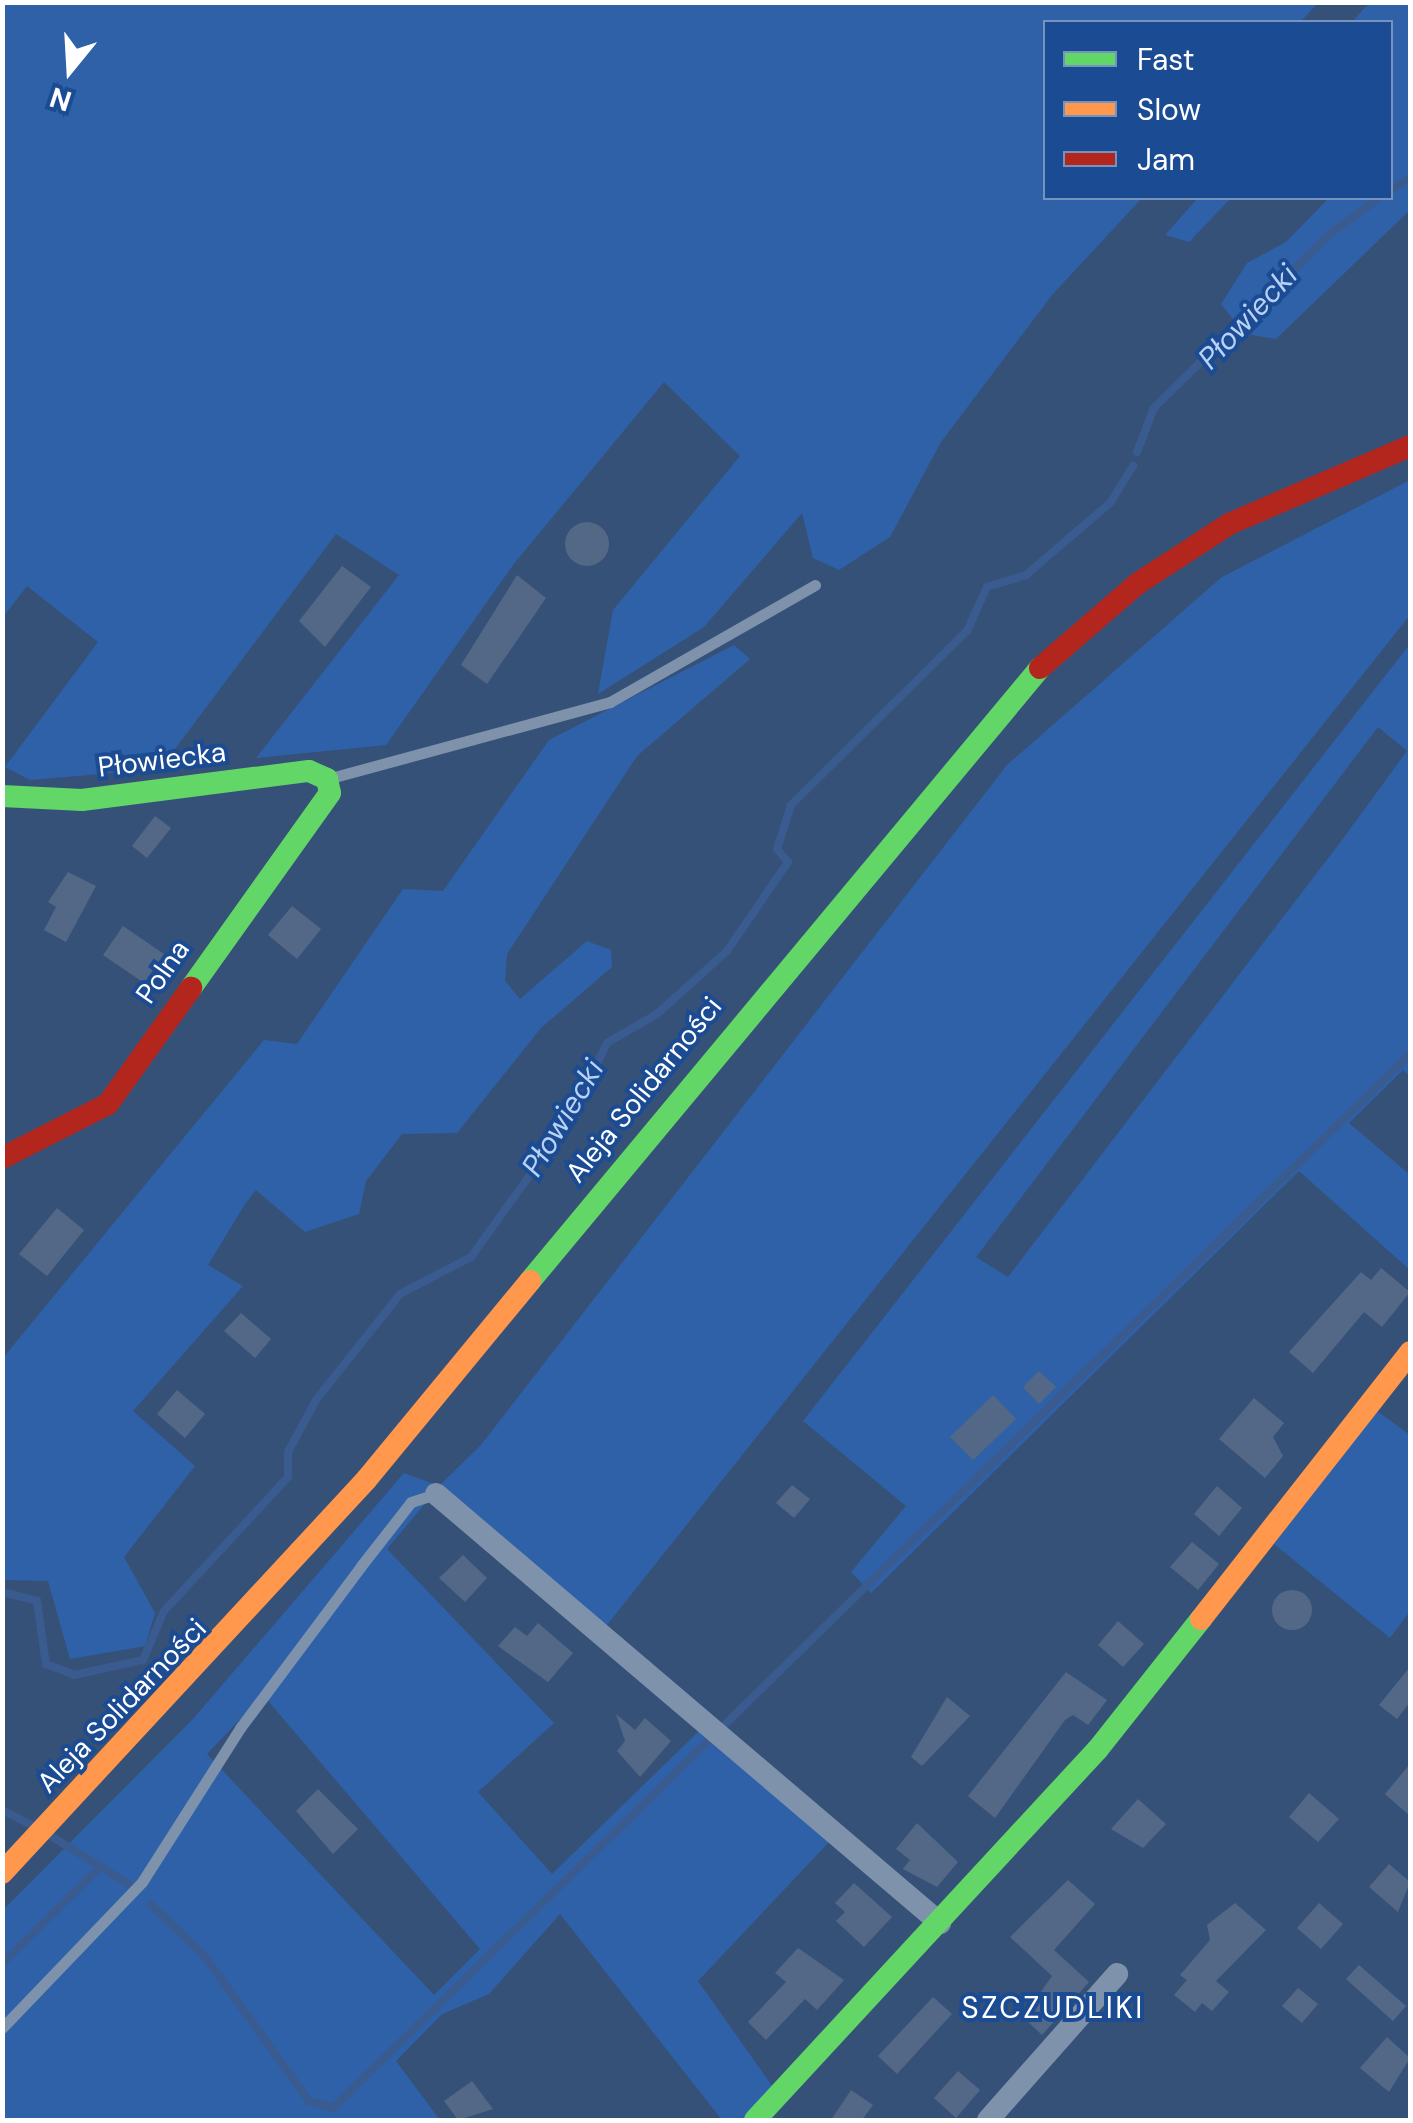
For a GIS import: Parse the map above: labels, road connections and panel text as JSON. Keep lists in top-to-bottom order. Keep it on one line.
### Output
{"streets":{"main road":["Płowiecka","Polna","Aleja Solidarności"]},"crossings":[["Płowiecka","Polna"]],"districts":["SZCZUDLIKI"],"water":["Płowiecki"],"legend":["Fast","Slow","Jam"],"north":"bottom"}
